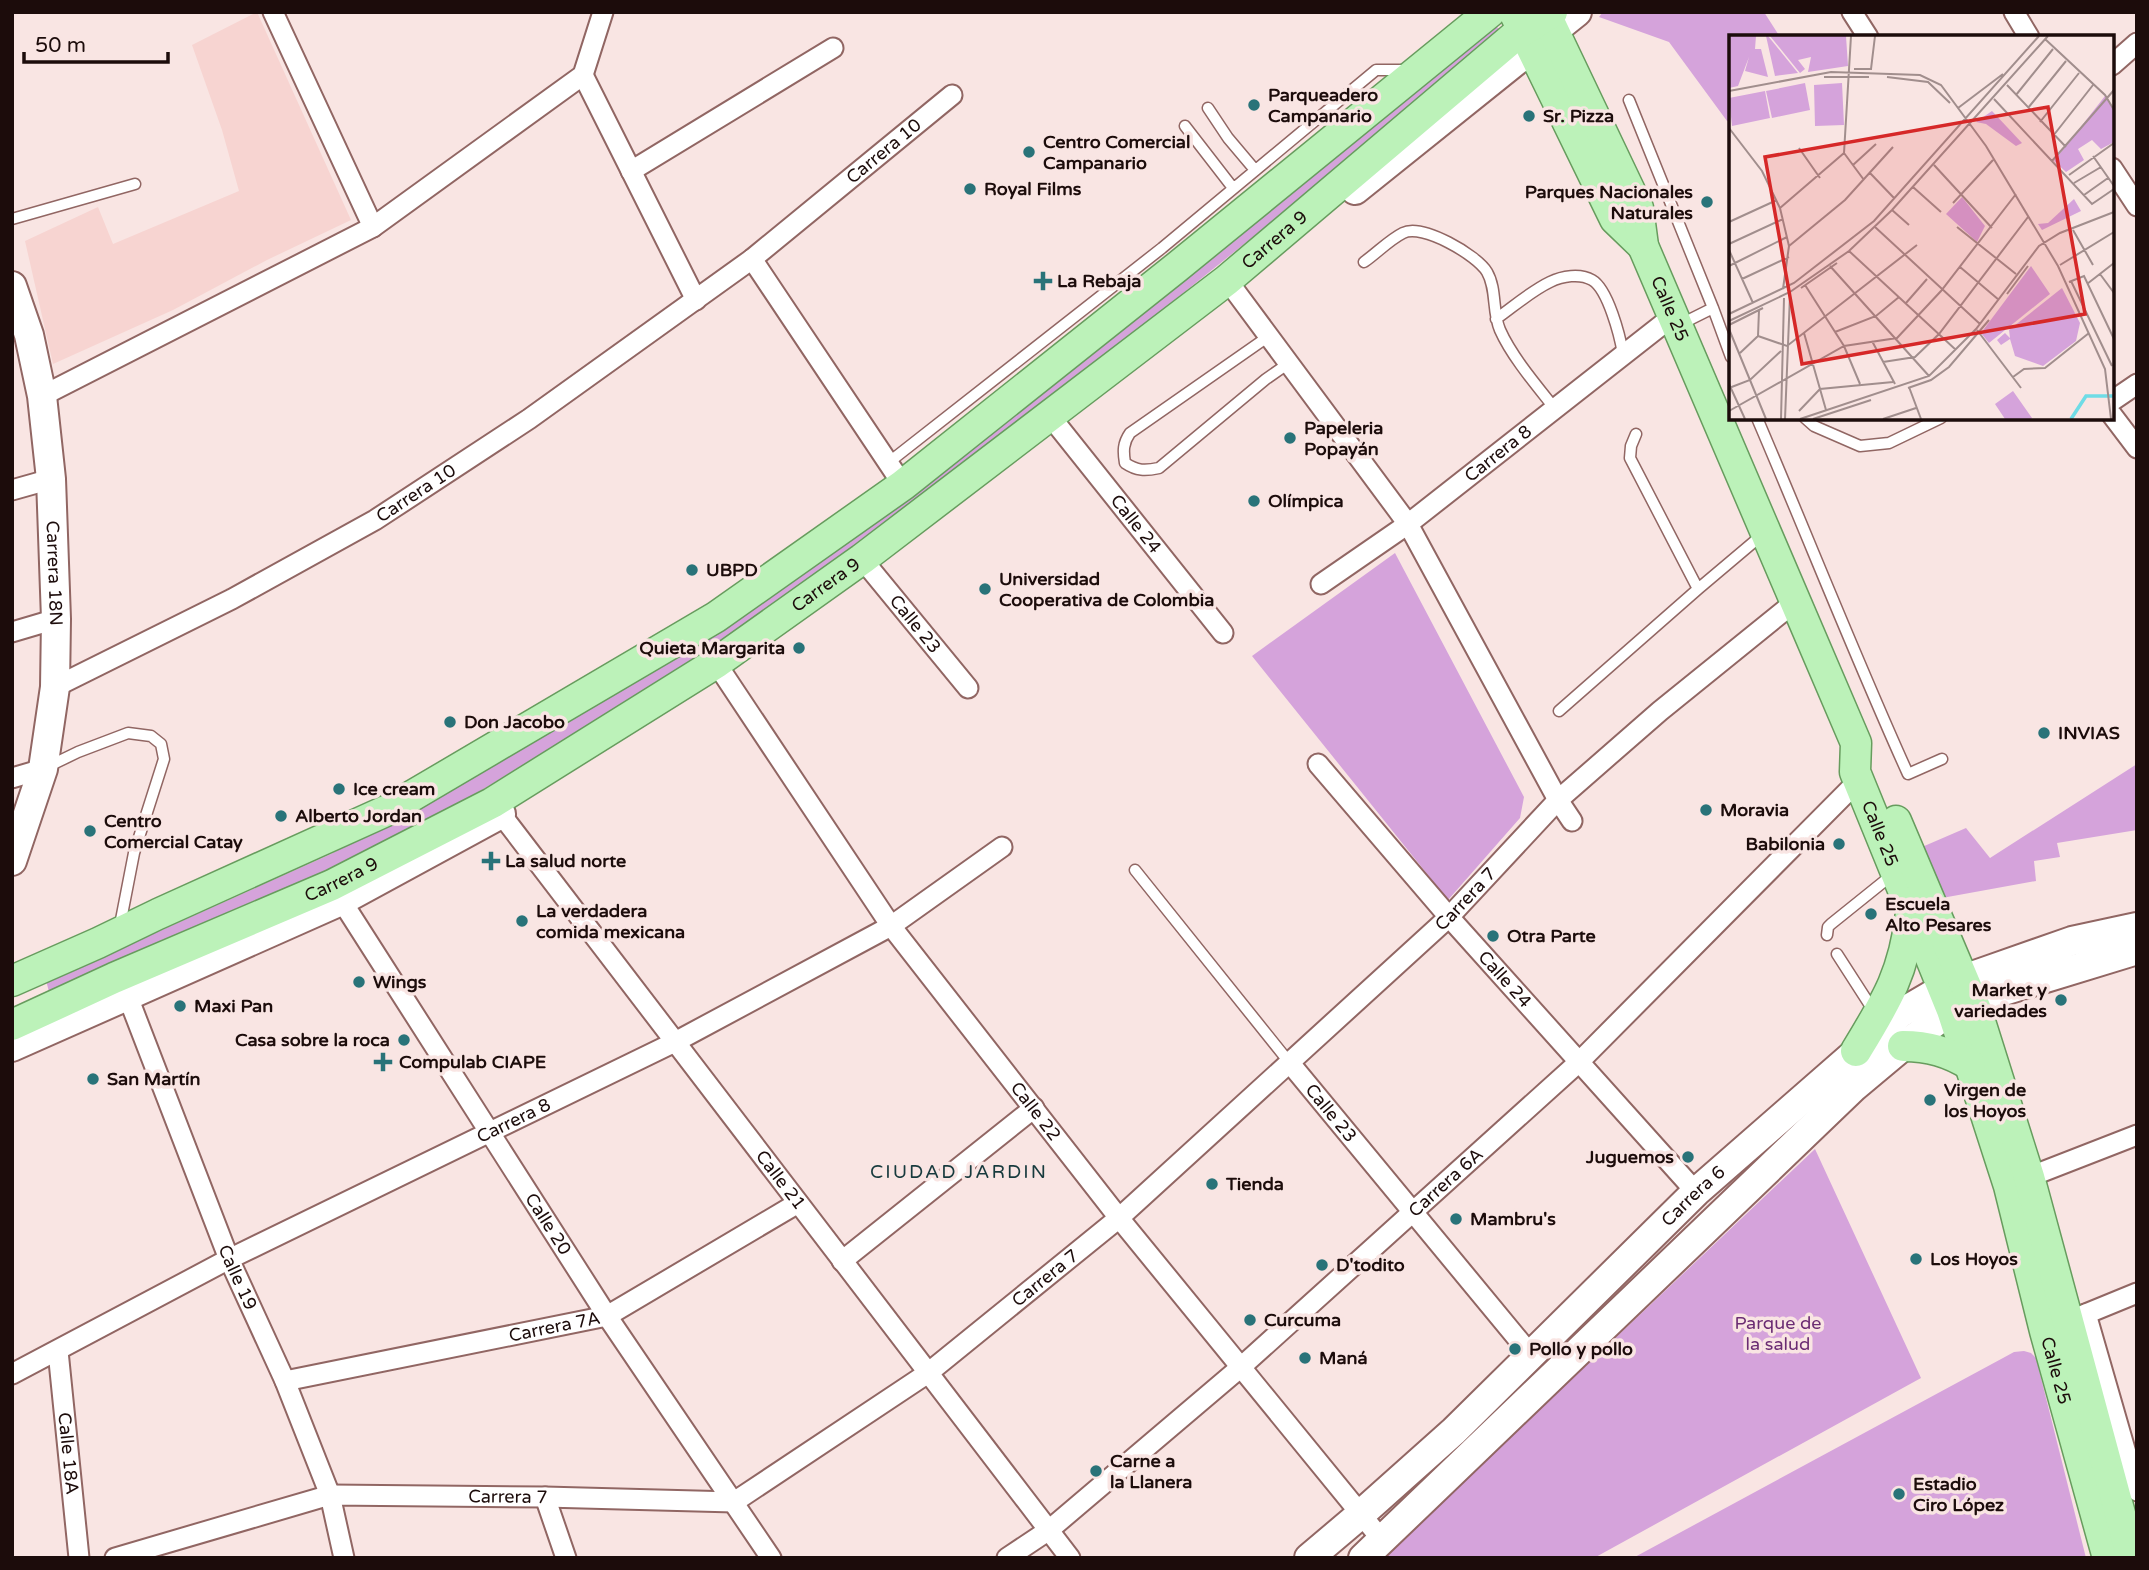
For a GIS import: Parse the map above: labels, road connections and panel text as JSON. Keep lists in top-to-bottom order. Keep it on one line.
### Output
{"streets":{"main road":["Carrera 9","Calle 25","Carrera 18N","Carrera 6"],"street":["Carrera 10","Carrera 8","Calle 24","Calle 23","Carrera 7","Calle 22","Calle 21","Carrera 6A","Calle 20","Calle 19","Carrera 7A","Calle 18A"]},"crossings":[["Carrera 10","Carrera 18N"],["Carrera 9","Calle 25"],["Carrera 9","Calle 24"],["Carrera 9","Calle 23"],["Carrera 9","Calle 22"],["Carrera 9","Calle 21"],["Carrera 9","Calle 20"],["Calle 25","Carrera 8"],["Calle 25","Carrera 7"],["Calle 25","Carrera 6A"],["Calle 25","Carrera 6"],["Carrera 8","Calle 22"],["Carrera 8","Calle 21"],["Carrera 8","Calle 20"],["Carrera 8","Calle 19"],["Carrera 8","Calle 18A"],["Calle 24","Carrera 7"],["Calle 24","Carrera 6A"],["Calle 24","Carrera 6"],["Calle 23","Carrera 7"],["Calle 23","Carrera 6A"],["Calle 23","Carrera 6"],["Carrera 7","Calle 22"],["Carrera 7","Calle 21"],["Carrera 7","Calle 20"],["Carrera 7","Calle 19"],["Calle 22","Carrera 6A"],["Calle 22","Carrera 6"],["Calle 21","Carrera 6A"],["Calle 21","Carrera 7A"],["Calle 20","Carrera 7A"],["Calle 19","Carrera 7A"]],"districts":["CIUDAD JARDIN"],"parks":["Parque de la salud"],"places":{"other":["Parqueadero Campanario","Sr. Pizza","Centro Comercial Campanario","Royal Films","Parques Nacionales Naturales","Papeleria Popayán","Olímpica","UBPD","Universidad Cooperativa de Colombia","Quieta Margarita","Don Jacobo","INVIAS","Ice cream","Moravia","Alberto Jordan","Centro Comercial Catay","Babilonia","Escuela Alto Pesares","La verdadera comida mexicana","Otra Parte","Wings","Market y variedades","Maxi Pan","Casa sobre la roca","San Martín","Virgen de los Hoyos","Juguemos","Tienda","Mambru's","Los Hoyos","D'todito","Curcuma","Pollo y pollo","Maná","Carne a la Llanera","Estadio Ciro López"],"health":["La Rebaja","La salud norte","Compulab CIAPE"]},"scale_bar":"50 m"}
